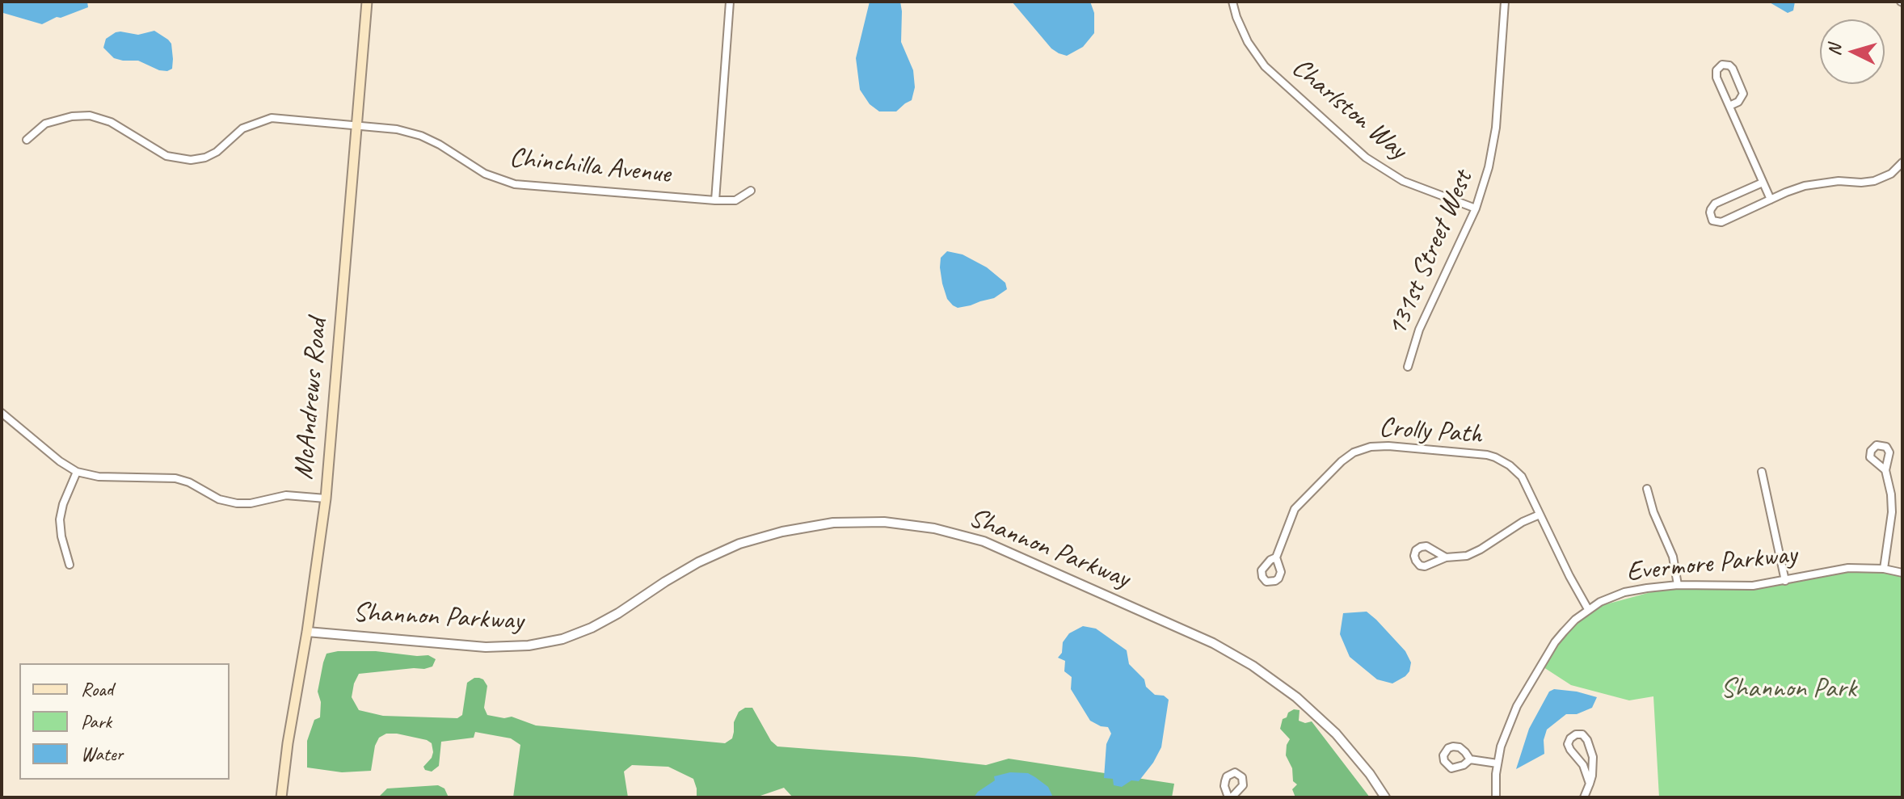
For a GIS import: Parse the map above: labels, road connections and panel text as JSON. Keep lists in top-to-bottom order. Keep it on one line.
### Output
{"streets":{"main road":["McAndrews Road"],"street":["Charlston Way","Chinchilla Avenue","131st Street West","Crolly Path","Shannon Parkway","Evermore Parkway"]},"crossings":[["Charlston Way","131st Street West"],["Chinchilla Avenue","McAndrews Road"],["McAndrews Road","Shannon Parkway"],["Crolly Path","Evermore Parkway"]],"parks":["Shannon Park"],"legend":["Road","Park","Water"],"north":"left"}
